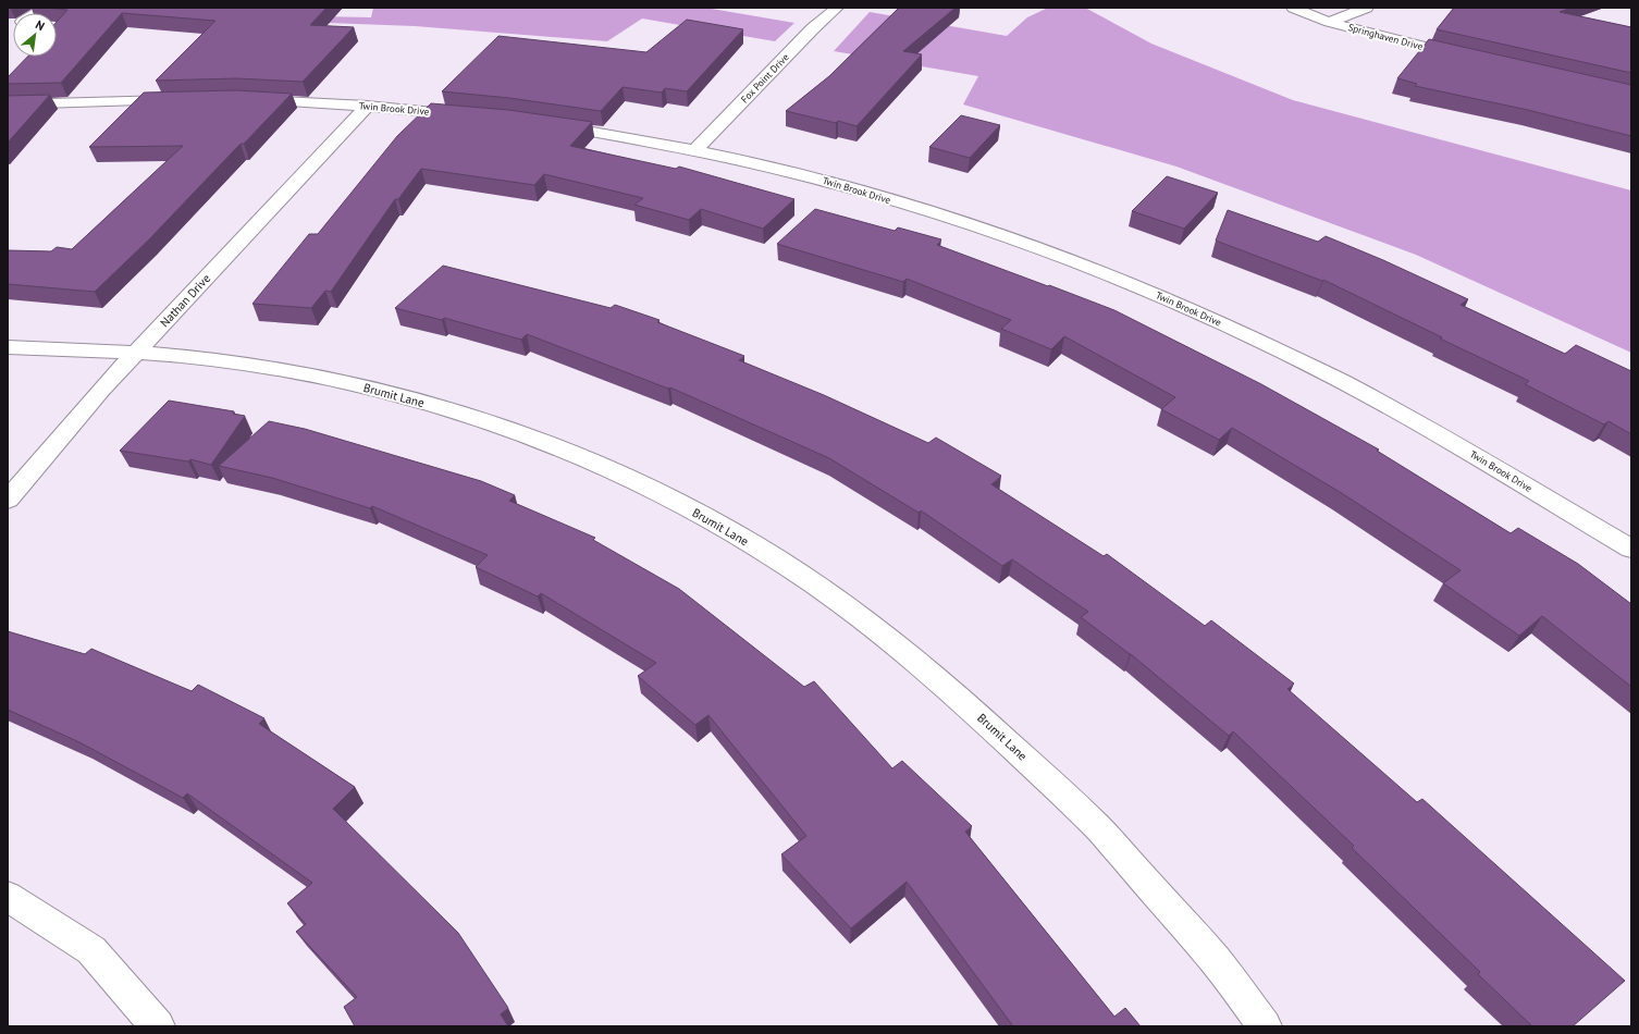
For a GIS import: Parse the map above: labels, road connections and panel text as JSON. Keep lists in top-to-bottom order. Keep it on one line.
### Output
{"streets":{"street":["Springhaven Drive","Fox Point Drive","Twin Brook Drive","Nathan Drive","Brumit Lane"]},"crossings":[["Fox Point Drive","Twin Brook Drive"],["Twin Brook Drive","Nathan Drive"],["Nathan Drive","Brumit Lane"]],"north":"top right"}
